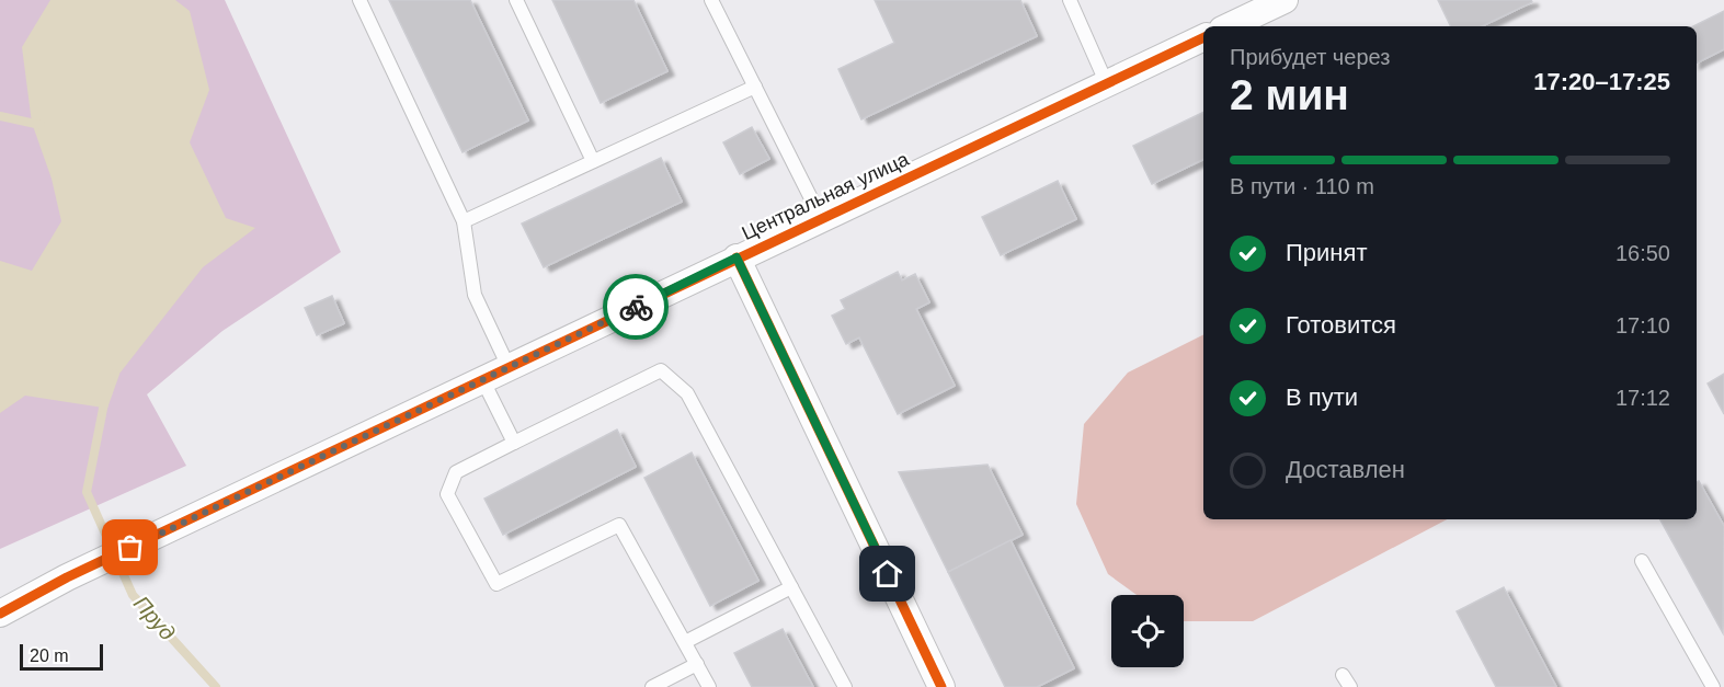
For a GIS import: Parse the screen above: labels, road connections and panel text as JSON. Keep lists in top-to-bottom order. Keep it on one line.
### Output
{"streets":{"street":["Центральная улица"]},"water":["Пруд"],"scale_bar":"20 m","page":{"heading":["2 мин","Прибудет через","17:20–17:25"],"bar":"В пути · 110 m","list":[["Принят","16:50"],["Готовится","17:10"],["В пути","17:12"],"Доставлен"],"scale":"20 m"}}
